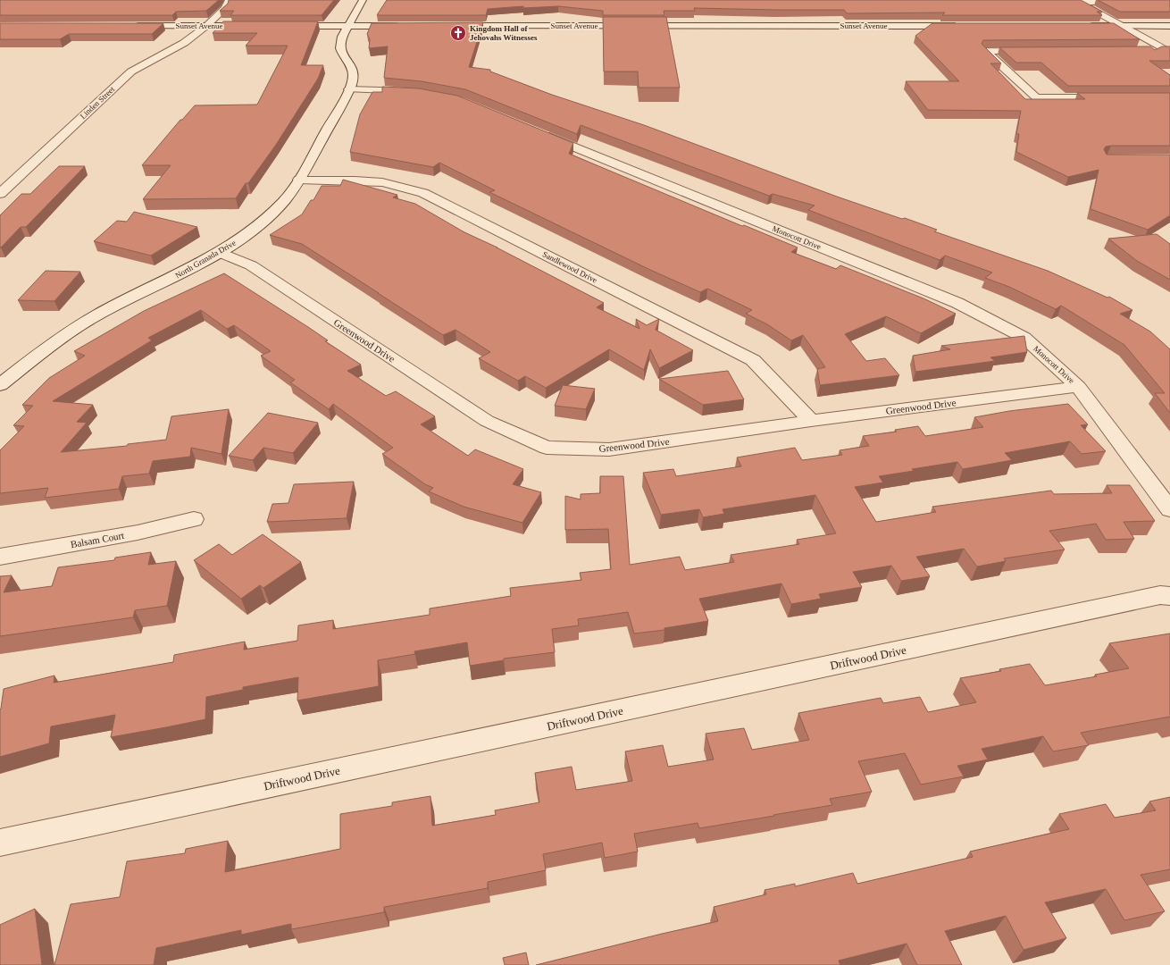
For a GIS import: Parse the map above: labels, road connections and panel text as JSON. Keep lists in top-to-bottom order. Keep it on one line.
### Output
{"streets":{"street":["Sunset Avenue","Linden Street","Monocott Drive","North Granada Drive","Sandlewood Drive","Greenwood Drive","Balsam Court","Driftwood Drive"]},"crossings":[["Sunset Avenue","Linden Street"],["Monocott Drive","Greenwood Drive"],["North Granada Drive","Sandlewood Drive"],["North Granada Drive","Greenwood Drive"],["Sandlewood Drive","Greenwood Drive"]],"places":{"church":["Kingdom Hall of Jehovahs Witnesses"]}}
